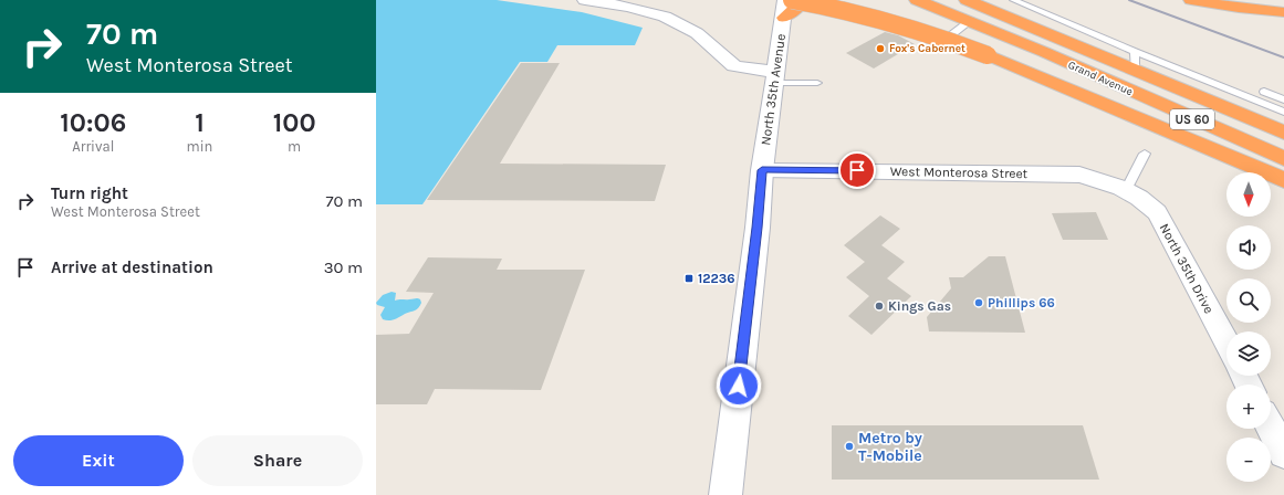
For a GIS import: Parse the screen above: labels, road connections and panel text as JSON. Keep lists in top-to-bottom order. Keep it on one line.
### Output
{"streets":{"highway":["Grand Avenue","US 60"],"main road":["North 35th Avenue"],"street":["West Monterosa Street","North 35th Drive"]},"crossings":[["North 35th Avenue","West Monterosa Street"],["West Monterosa Street","North 35th Drive"]],"places":{"other":["Fox's Cabernet","Phillips 66","Kings Gas","Metro by T-Mobile"],"transit":["12236"]},"north":"bottom","page":{"turn":["70 m","West Monterosa Street"],"eta":["10:06","Arrival","1","min","100","m"],"list":[{"name":"Turn right","note":"West Monterosa Street","value":"70 m"},{"name":"Arrive at destination","value":"30 m"}],"map_buttons":["+","−"],"buttons":["Exit","Share"]}}
